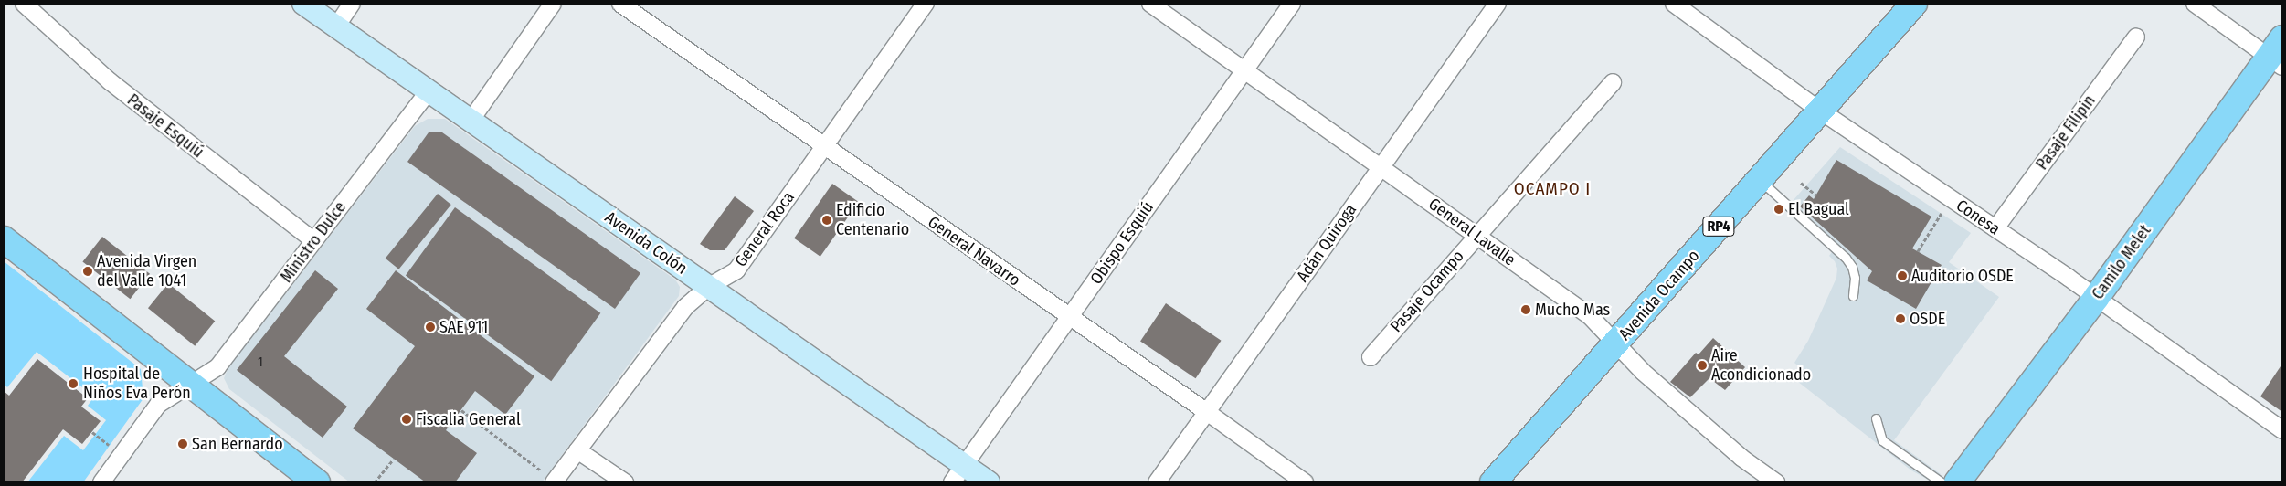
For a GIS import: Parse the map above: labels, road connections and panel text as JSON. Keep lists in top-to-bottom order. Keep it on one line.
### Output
{"streets":{"main road":["RP4","Camilo Melet","Avenida Ocampo"],"street":["Pasaje Esquiú","Pasaje Filipin","Conesa","General Roca","General Lavalle","Ministro Dulce","Avenida Colón","Obispo Esquiú","Adán Quiroga","General Navarro","Pasaje Ocampo"]},"crossings":[["Pasaje Esquiú","Ministro Dulce"],["Pasaje Filipin","Conesa"],["Conesa","Camilo Melet"],["Conesa","Avenida Ocampo"],["General Roca","Avenida Colón"],["General Roca","General Navarro"],["General Lavalle","Obispo Esquiú"],["General Lavalle","Adán Quiroga"],["General Lavalle","Pasaje Ocampo"],["General Lavalle","Avenida Ocampo"],["Ministro Dulce","Avenida Colón"],["Avenida Colón","Obispo Esquiú"],["Obispo Esquiú","General Navarro"],["Adán Quiroga","General Navarro"]],"districts":["OCAMPO I"],"places":["El Bagual","Edificio Centenario","Avenida Virgen del Valle 1041","Auditorio OSDE","Mucho Mas","OSDE","SAE 911","Aire Acondicionado","Hospital de Niños Eva Perón","Fiscalia General","San Bernardo"],"house_numbers":["1"]}
